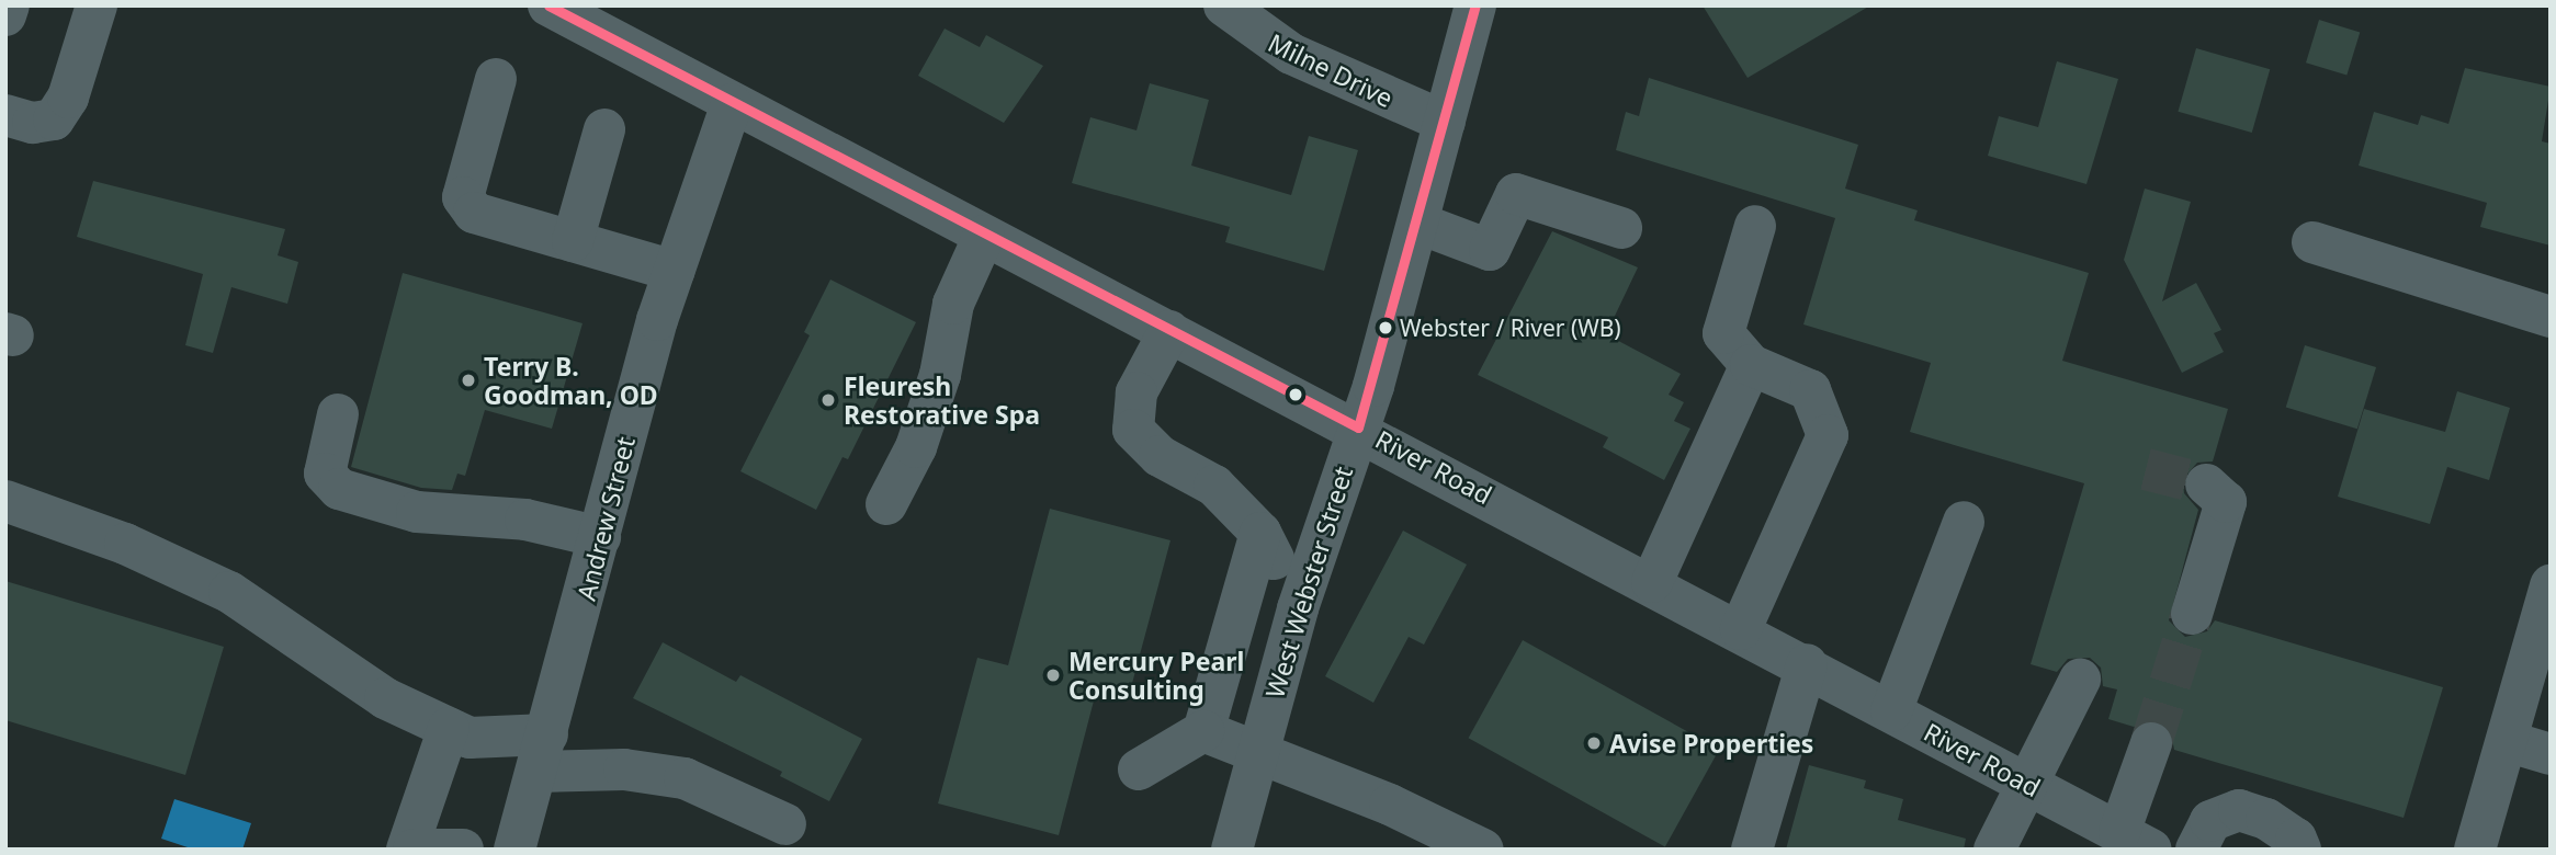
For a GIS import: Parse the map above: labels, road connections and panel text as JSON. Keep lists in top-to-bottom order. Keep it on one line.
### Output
{"streets":{"street":["Milne Drive","River Road","Andrew Street","West Webster Street"]},"crossings":[["Milne Drive","West Webster Street"],["River Road","Andrew Street"],["River Road","West Webster Street"]],"places":["Webster / River (WB)","Terry B. Goodman, OD","Fleuresh Restorative Spa","Mercury Pearl Consulting","Avise Properties"]}
